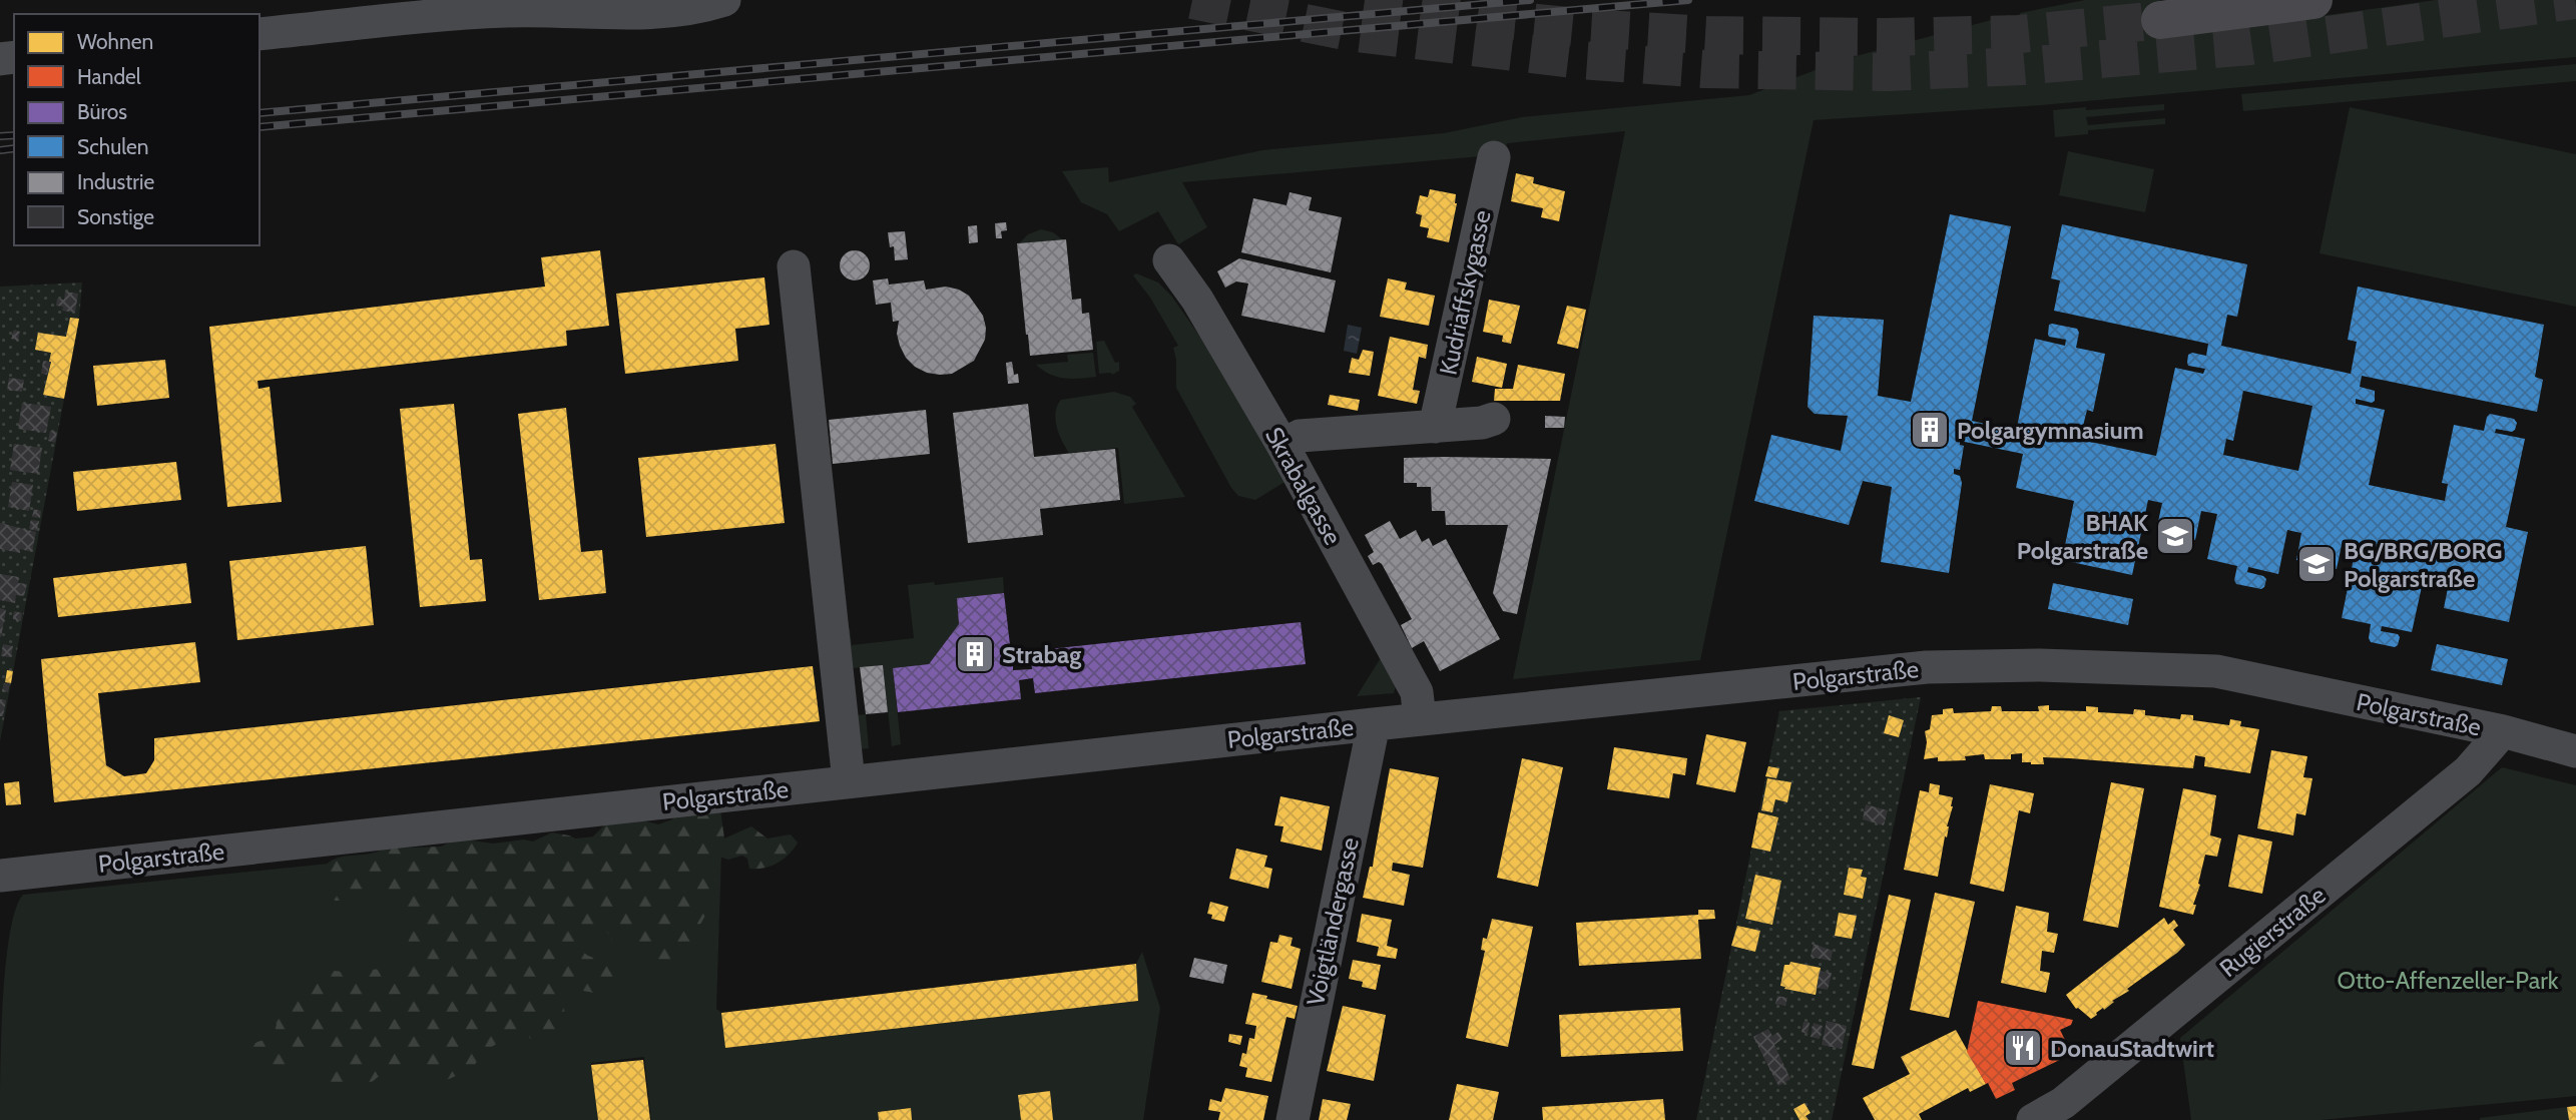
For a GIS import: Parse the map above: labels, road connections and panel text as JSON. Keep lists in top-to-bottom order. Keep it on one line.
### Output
{"streets":{"street":["Kudriaffskygasse","Skrabalgasse","Polgarstraße","Voigtländergasse","Rugierstraße"]},"crossings":[["Skrabalgasse","Polgarstraße"],["Polgarstraße","Voigtländergasse"],["Polgarstraße","Rugierstraße"]],"parks":["Otto-Affenzeller-Park"],"places":{"building":["Polgargymnasium","Strabag"],"school or university":["BHAK Polgarstraße","BG/BRG/BORG Polgarstraße"],"restaurant":["DonauStadtwirt"]},"legend":["Wohnen","Handel","Büros","Schulen","Industrie","Sonstige"]}
